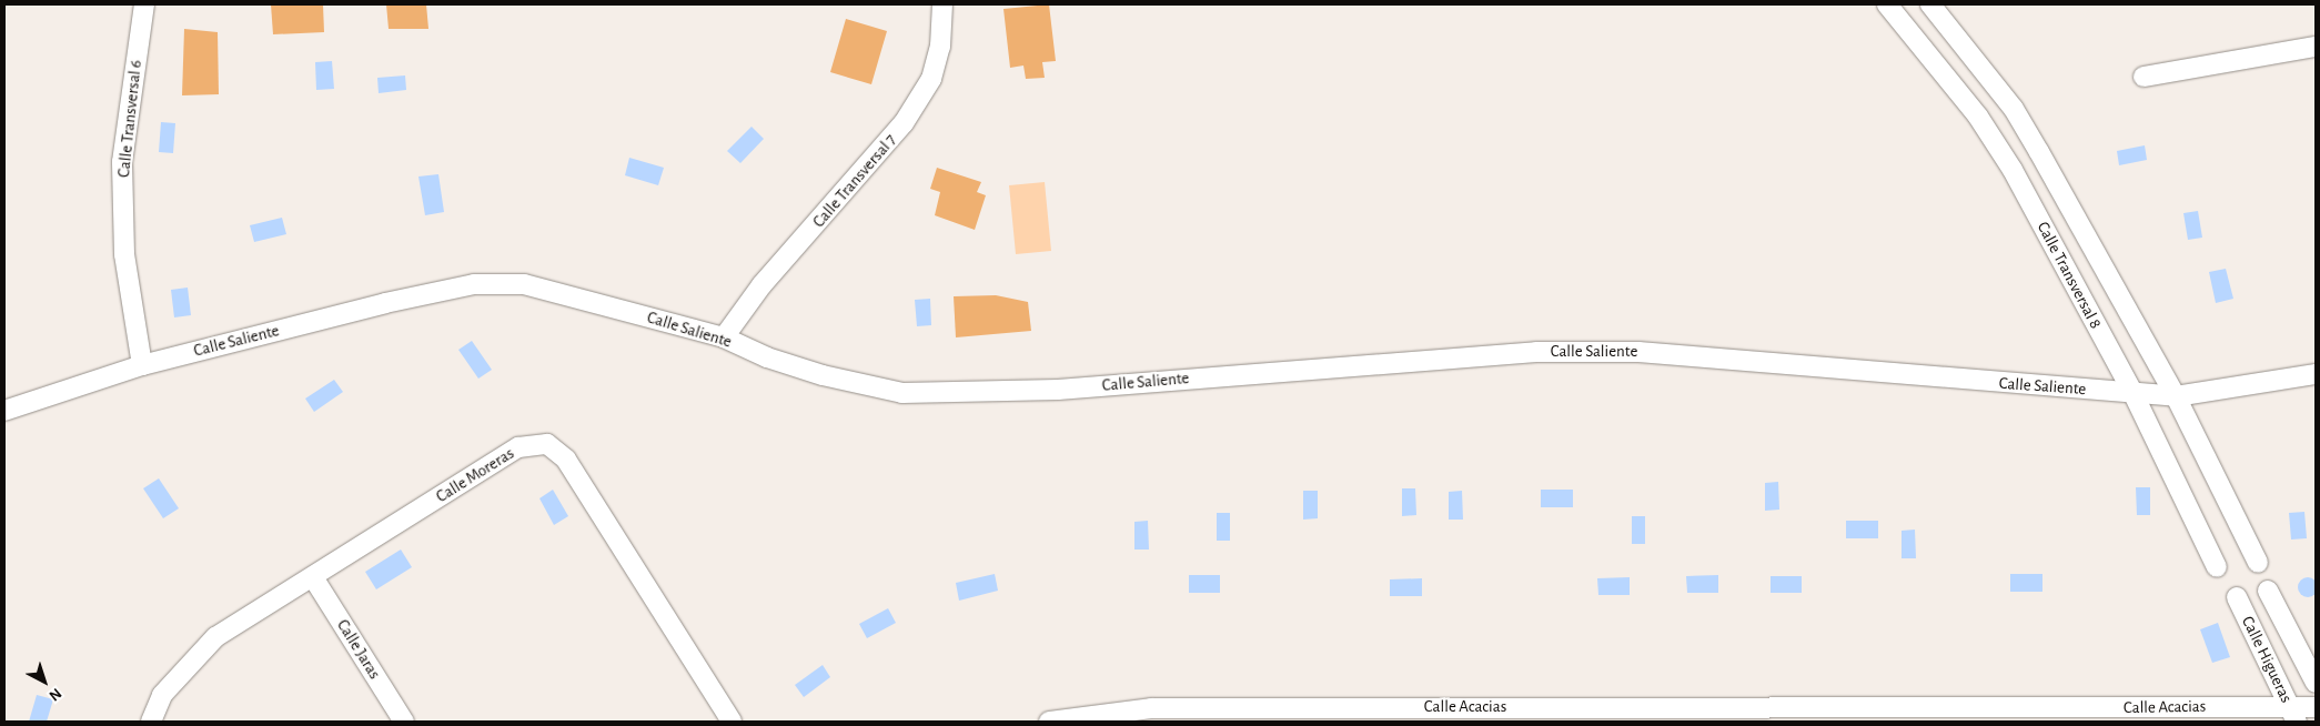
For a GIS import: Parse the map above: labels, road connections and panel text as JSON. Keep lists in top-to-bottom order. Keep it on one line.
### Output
{"streets":{"street":["Calle Transversal 6","Calle Transversal 7","Calle Transversal 8","Calle Saliente","Calle Moreras","Calle Jaras","Calle Higueras","Calle Acacias"]},"crossings":[["Calle Transversal 6","Calle Saliente"],["Calle Transversal 7","Calle Saliente"],["Calle Transversal 8","Calle Saliente"],["Calle Moreras","Calle Jaras"],["Calle Higueras","Calle Acacias"]],"north":"bottom right"}
